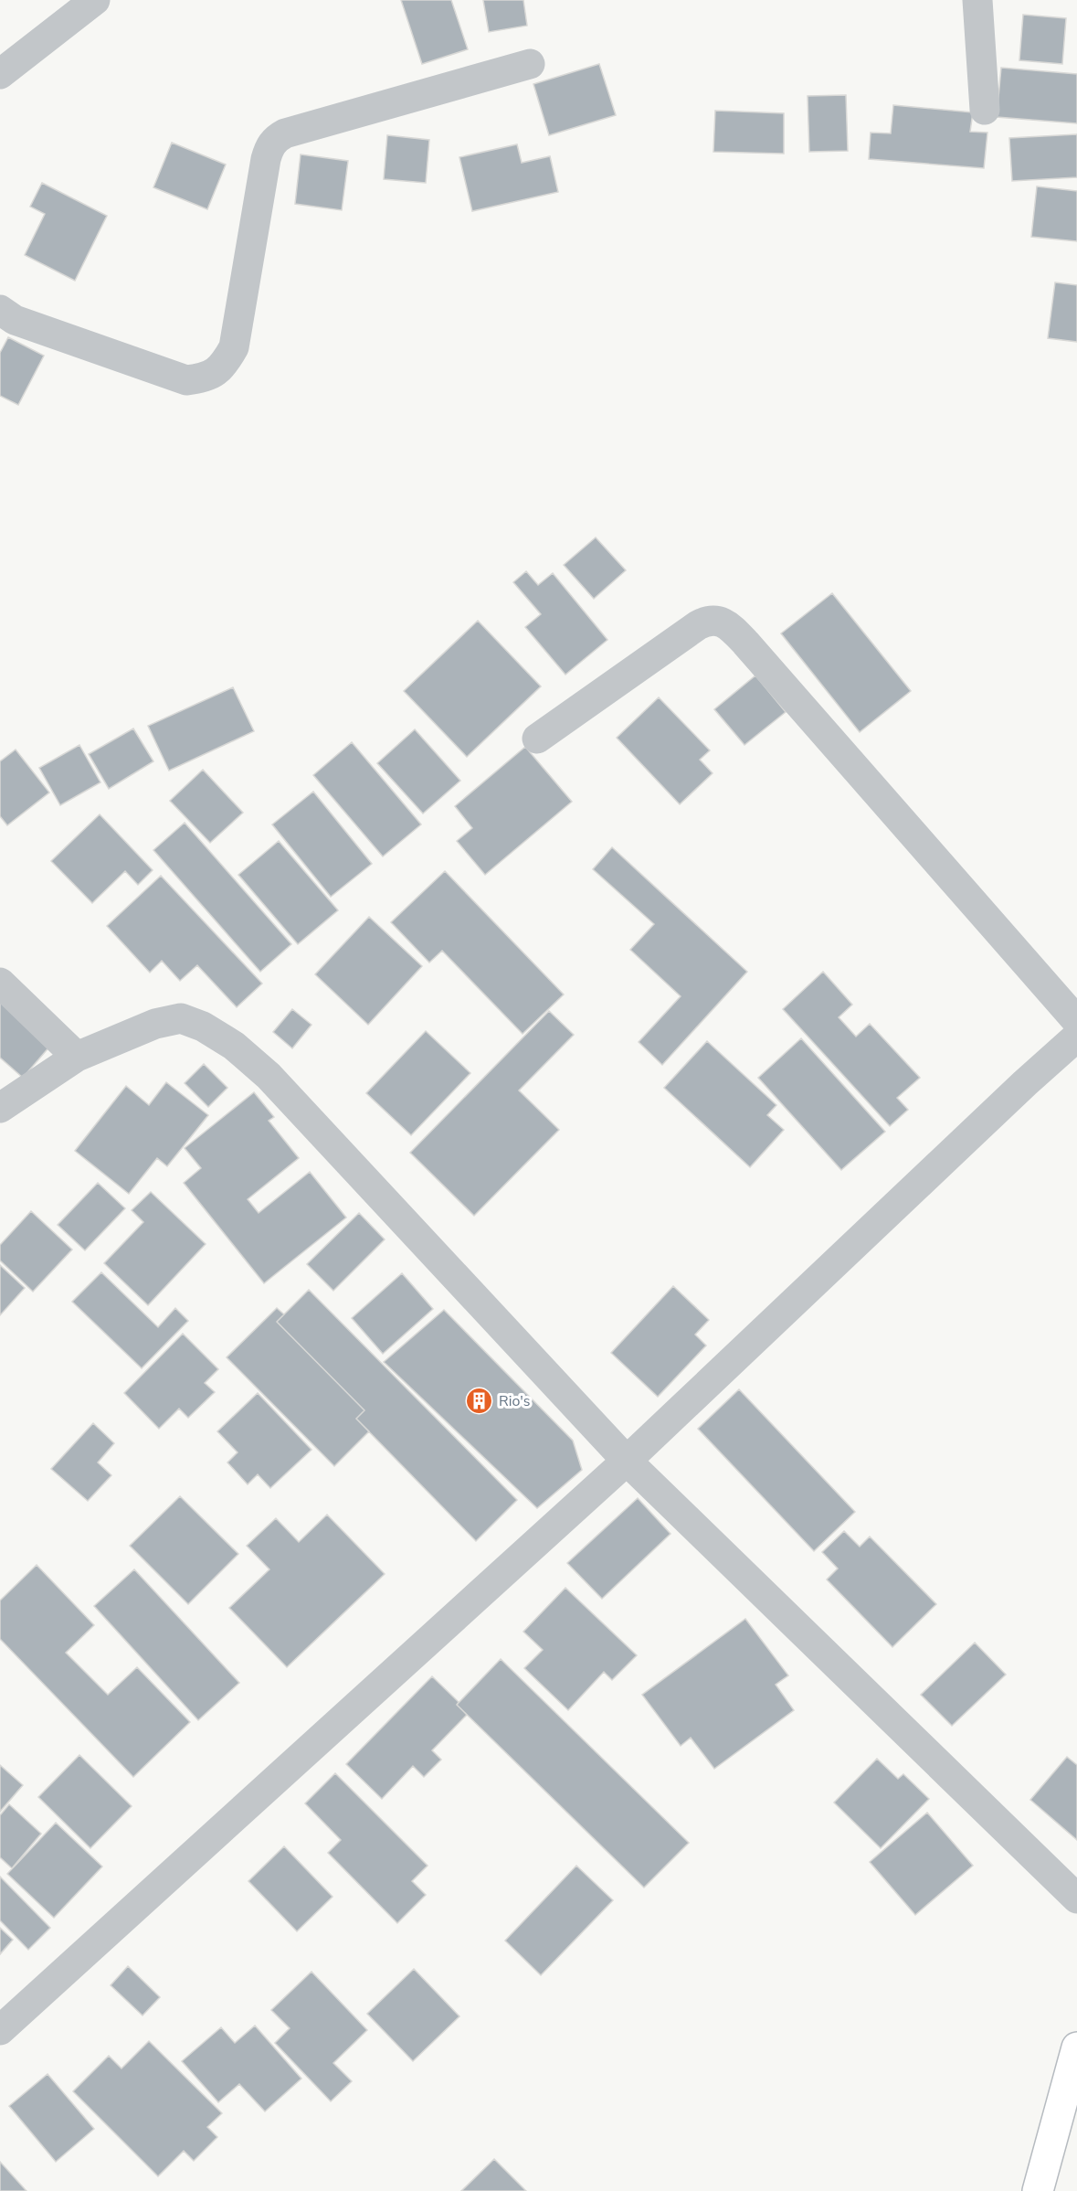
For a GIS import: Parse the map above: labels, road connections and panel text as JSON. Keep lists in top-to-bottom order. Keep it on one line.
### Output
{"places":{"building":["Rio's"]}}
